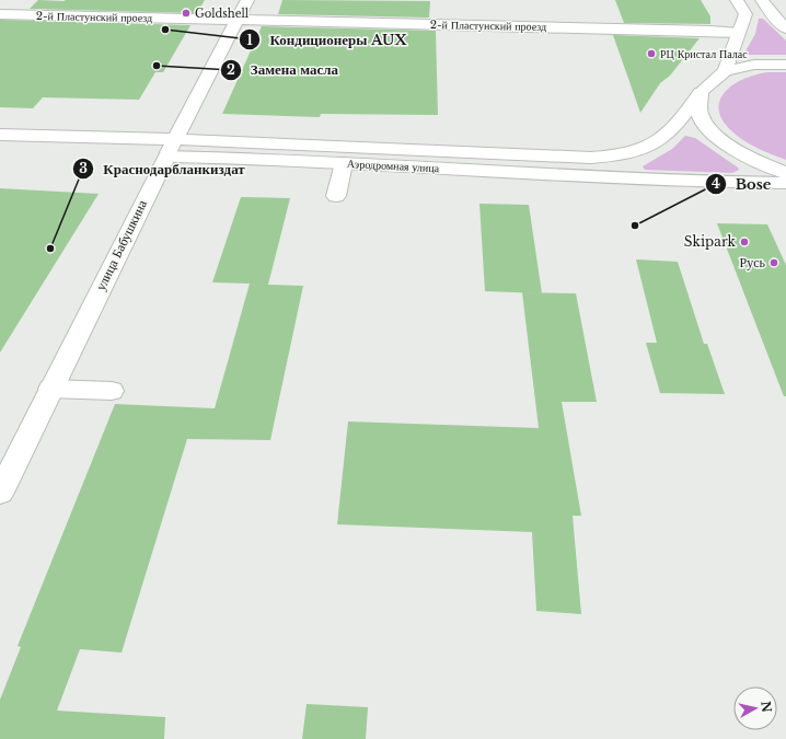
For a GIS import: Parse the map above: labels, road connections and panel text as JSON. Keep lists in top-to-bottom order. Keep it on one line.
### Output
{"streets":{"street":["2-й Пластунский проезд","Аэродромная улица","улица Бабушкина"]},"crossings":[["2-й Пластунский проезд","улица Бабушкина"],["Аэродромная улица","улица Бабушкина"]],"places":["Goldshell","Кондиционеры AUX","РЦ Кристал Палас","Замена масла","Bose","Skipark","Краснодарбланкиздат","Русь"],"north":"right"}
